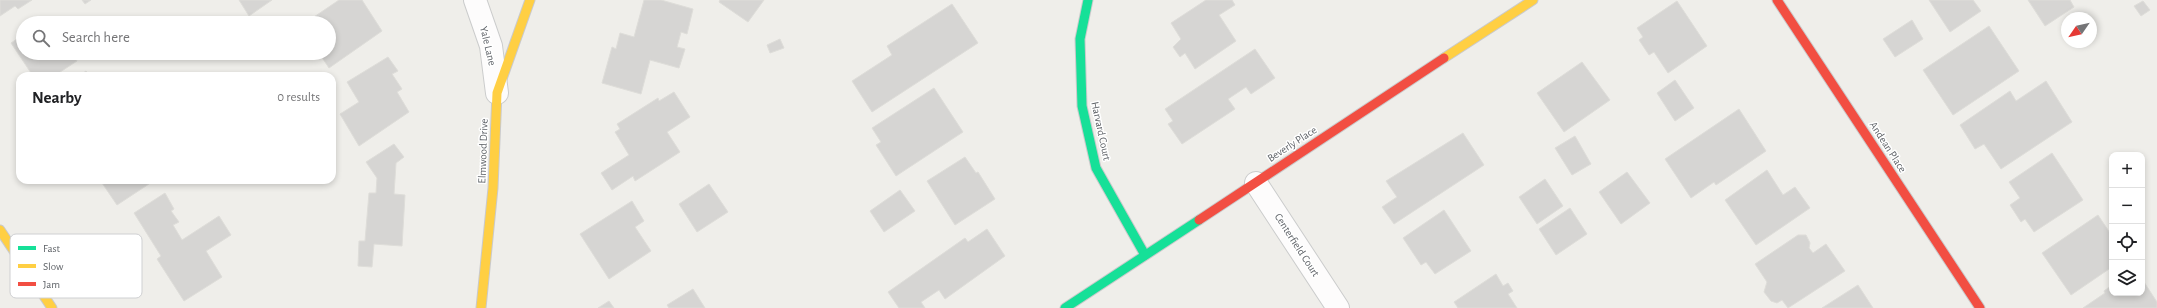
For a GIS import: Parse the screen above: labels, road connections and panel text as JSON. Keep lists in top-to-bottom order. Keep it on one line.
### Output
{"streets":{"street":["Yale Lane","Harvard Court","Beverly Place","Andean Place","Elmwood Drive","Centerfield Court"]},"crossings":[["Yale Lane","Elmwood Drive"],["Harvard Court","Beverly Place"],["Beverly Place","Centerfield Court"]],"legend":["Fast","Slow","Jam"],"north":"bottom left","page":{"search":"Search here","heading":["Nearby","0 results"],"map_buttons":["+","−"]}}
